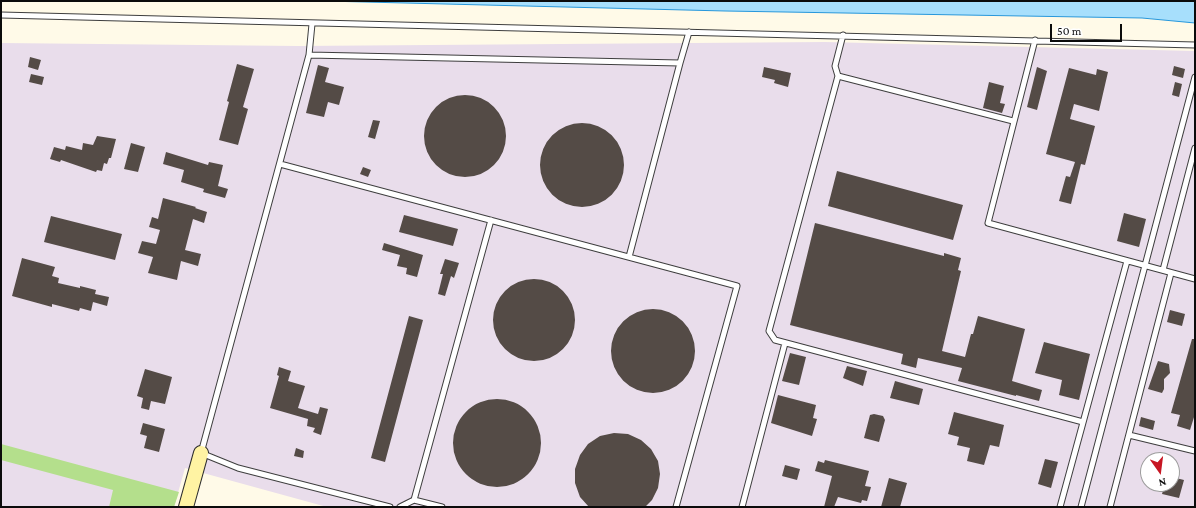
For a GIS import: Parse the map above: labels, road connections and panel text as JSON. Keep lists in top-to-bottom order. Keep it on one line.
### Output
{"scale_bar":"50 m","north":"bottom"}
